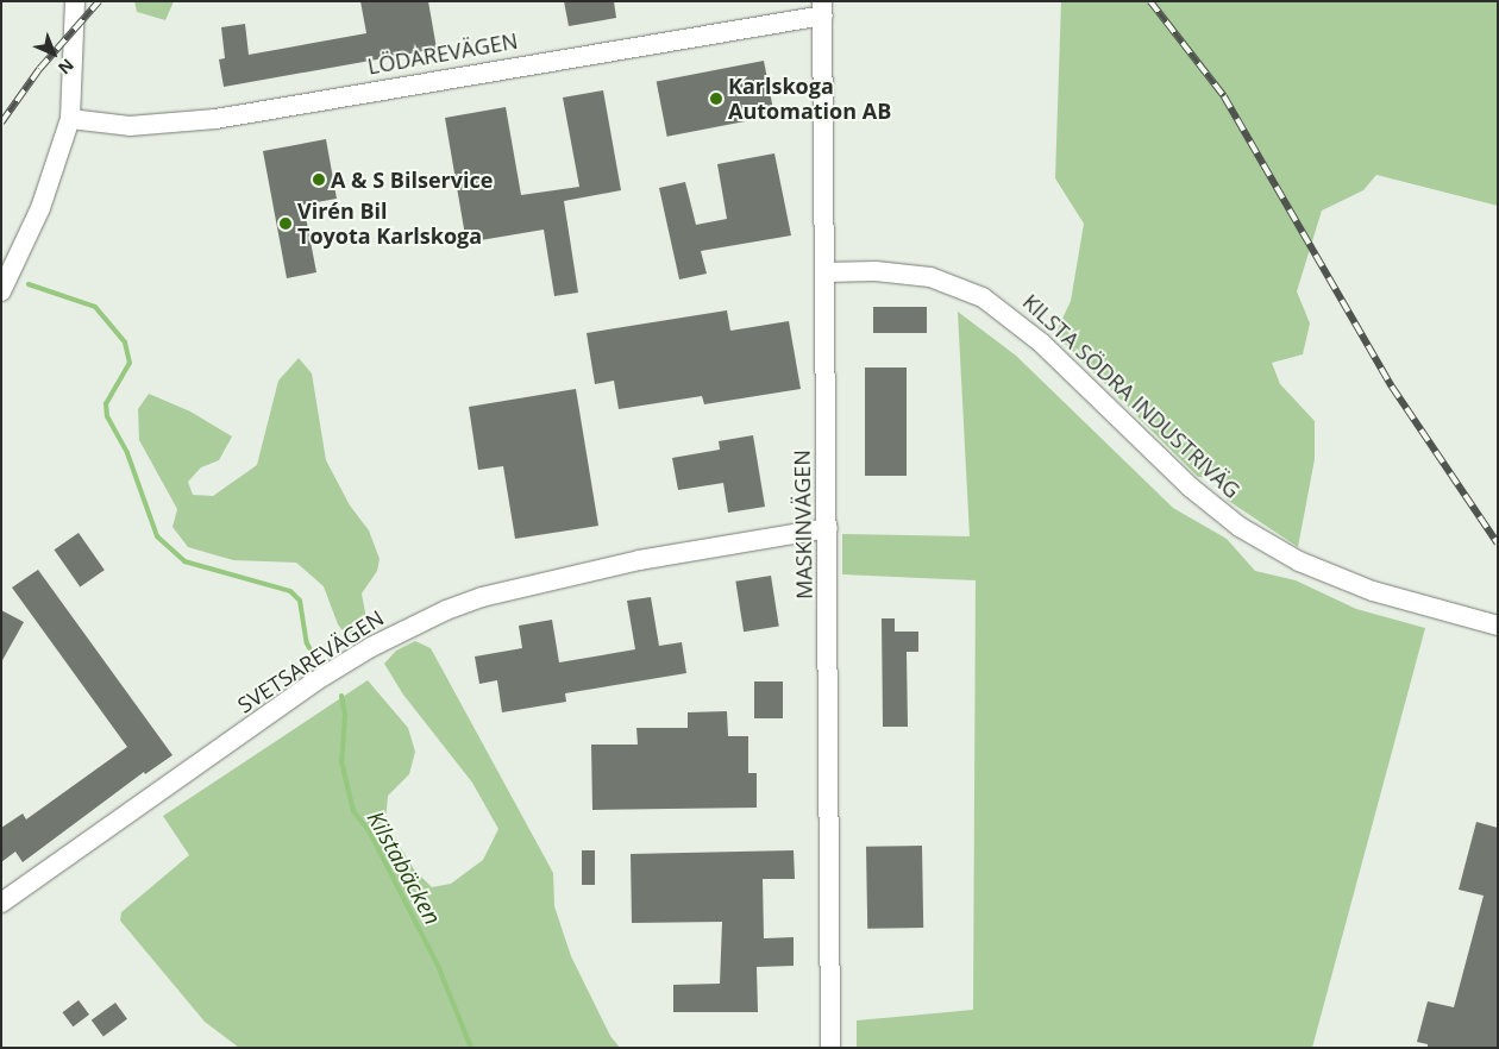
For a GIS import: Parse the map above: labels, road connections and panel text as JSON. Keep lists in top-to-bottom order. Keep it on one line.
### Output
{"streets":{"street":["LÖDAREVÄGEN","KILSTA SÖDRA INDUSTRIVÄG","MASKINVÄGEN","SVETSAREVÄGEN"]},"crossings":[["LÖDAREVÄGEN","MASKINVÄGEN"],["KILSTA SÖDRA INDUSTRIVÄG","MASKINVÄGEN"],["MASKINVÄGEN","SVETSAREVÄGEN"]],"water":["Kilstabäcken"],"places":["Karlskoga Automation AB","A & S Bilservice","Virén Bil Toyota Karlskoga"],"north":"bottom right"}
